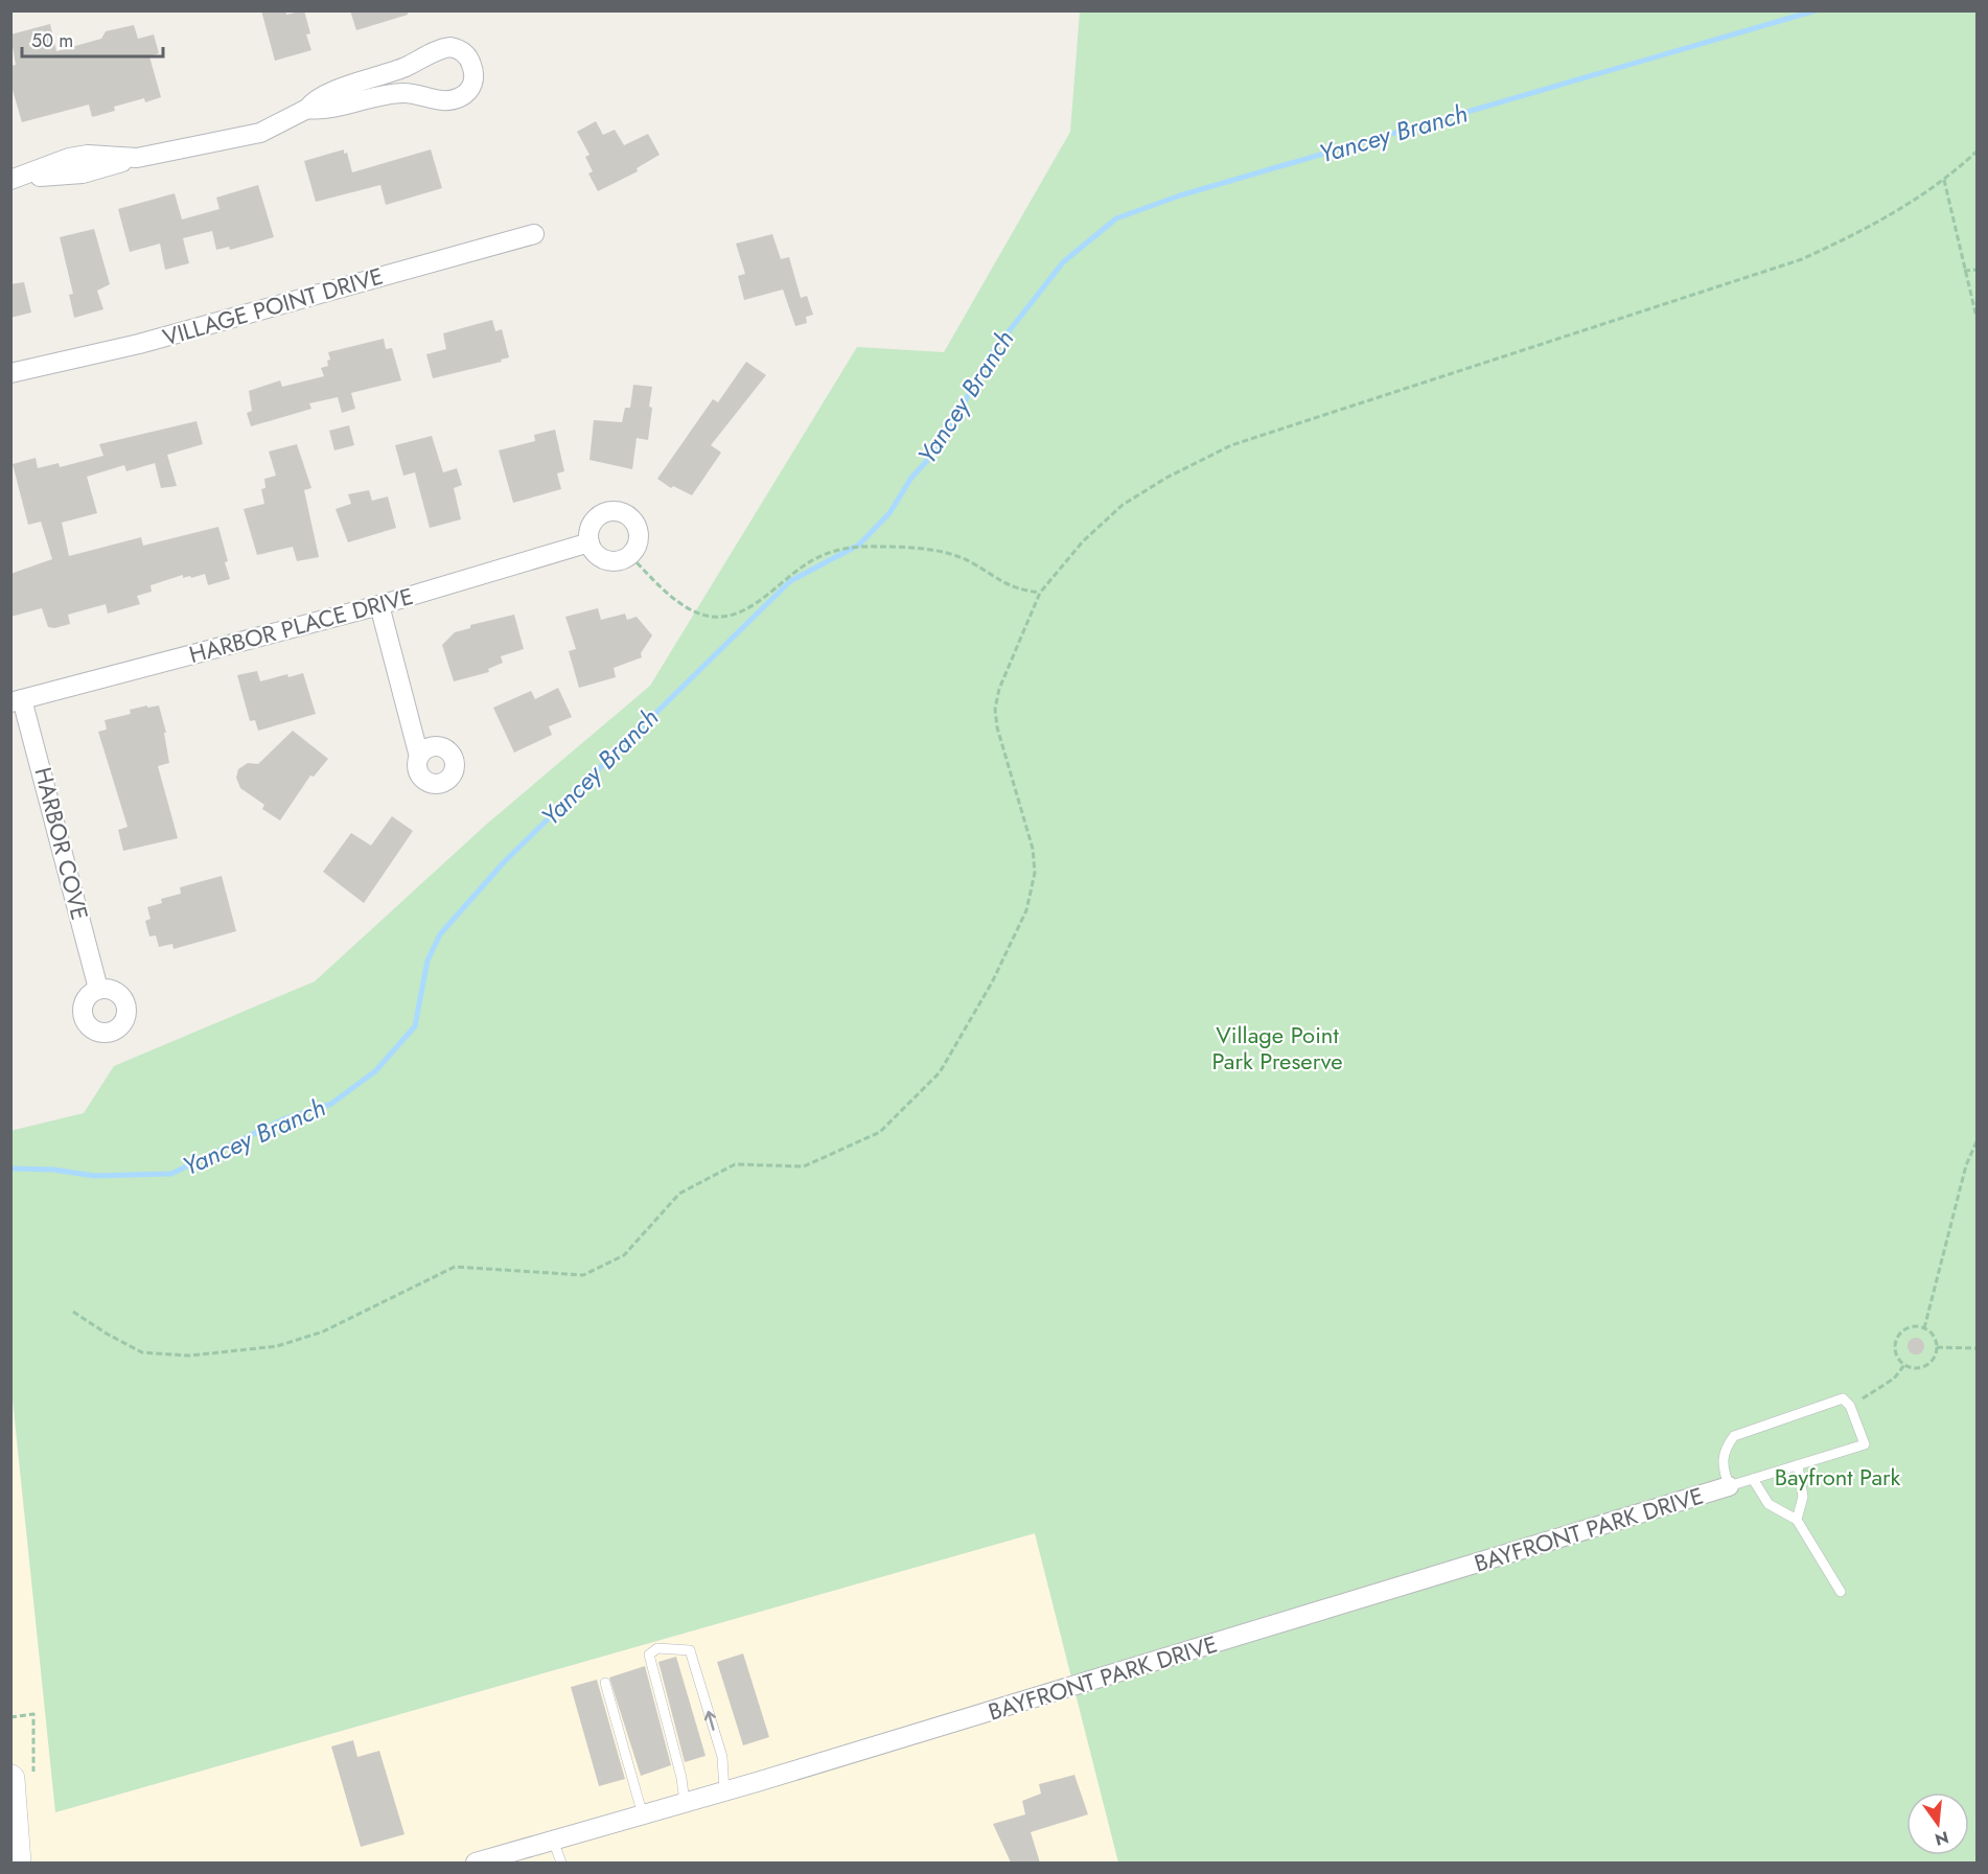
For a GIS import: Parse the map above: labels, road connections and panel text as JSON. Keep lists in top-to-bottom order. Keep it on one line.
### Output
{"streets":{"street":["VILLAGE POINT DRIVE","HARBOR PLACE DRIVE","HARBOR COVE","BAYFRONT PARK DRIVE"]},"crossings":[["HARBOR PLACE DRIVE","HARBOR COVE"]],"water":["Yancey Branch"],"parks":["Village Point Park Preserve","Bayfront Park"],"scale_bar":"50 m","north":"bottom"}
